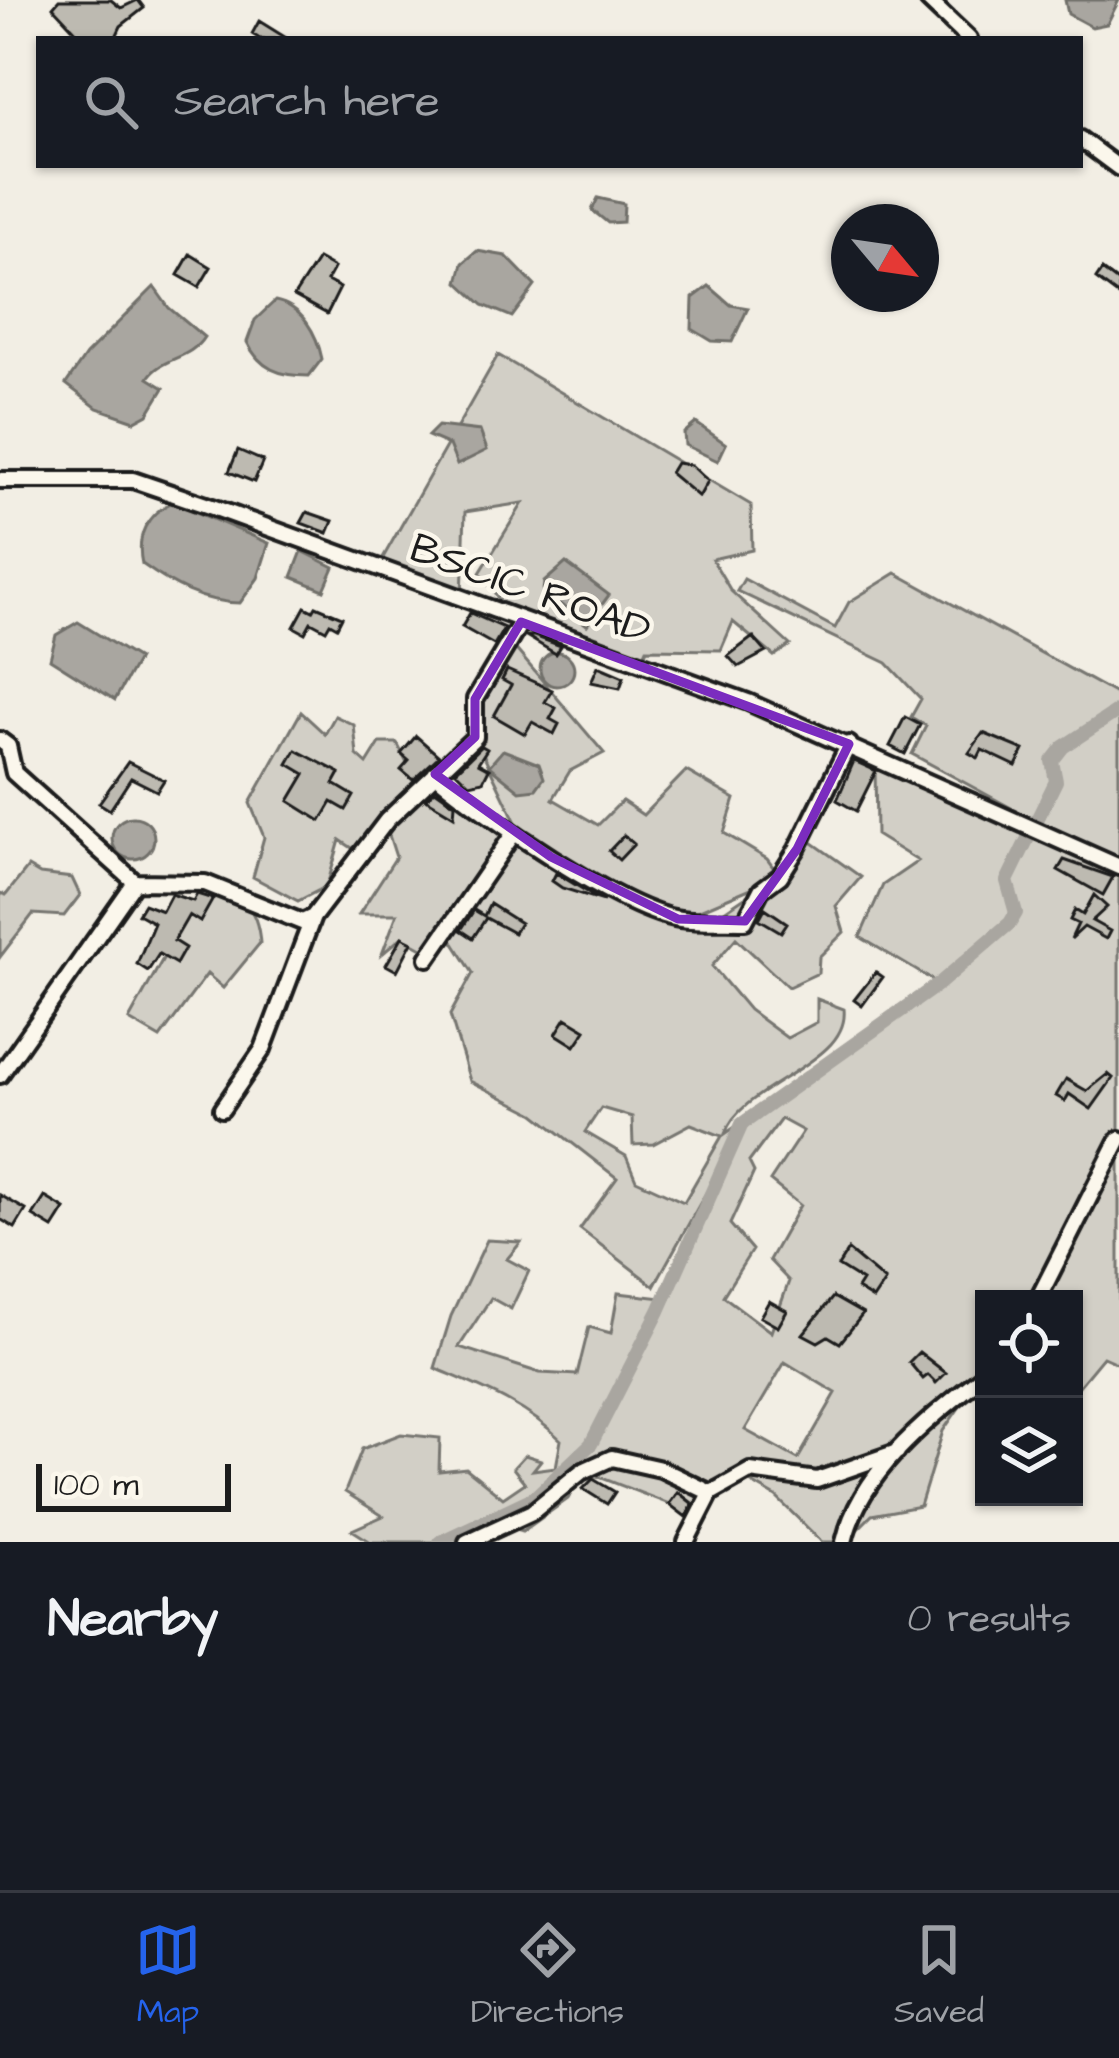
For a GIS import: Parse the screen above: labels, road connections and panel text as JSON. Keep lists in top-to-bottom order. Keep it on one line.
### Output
{"streets":{"street":["BSCIC ROAD"]},"scale_bar":"100 m","north":"bottom right","page":{"search":"Search here","scale":"100 m","heading":["Nearby","0 results"],"nav":["Map","Directions","Saved"]}}
